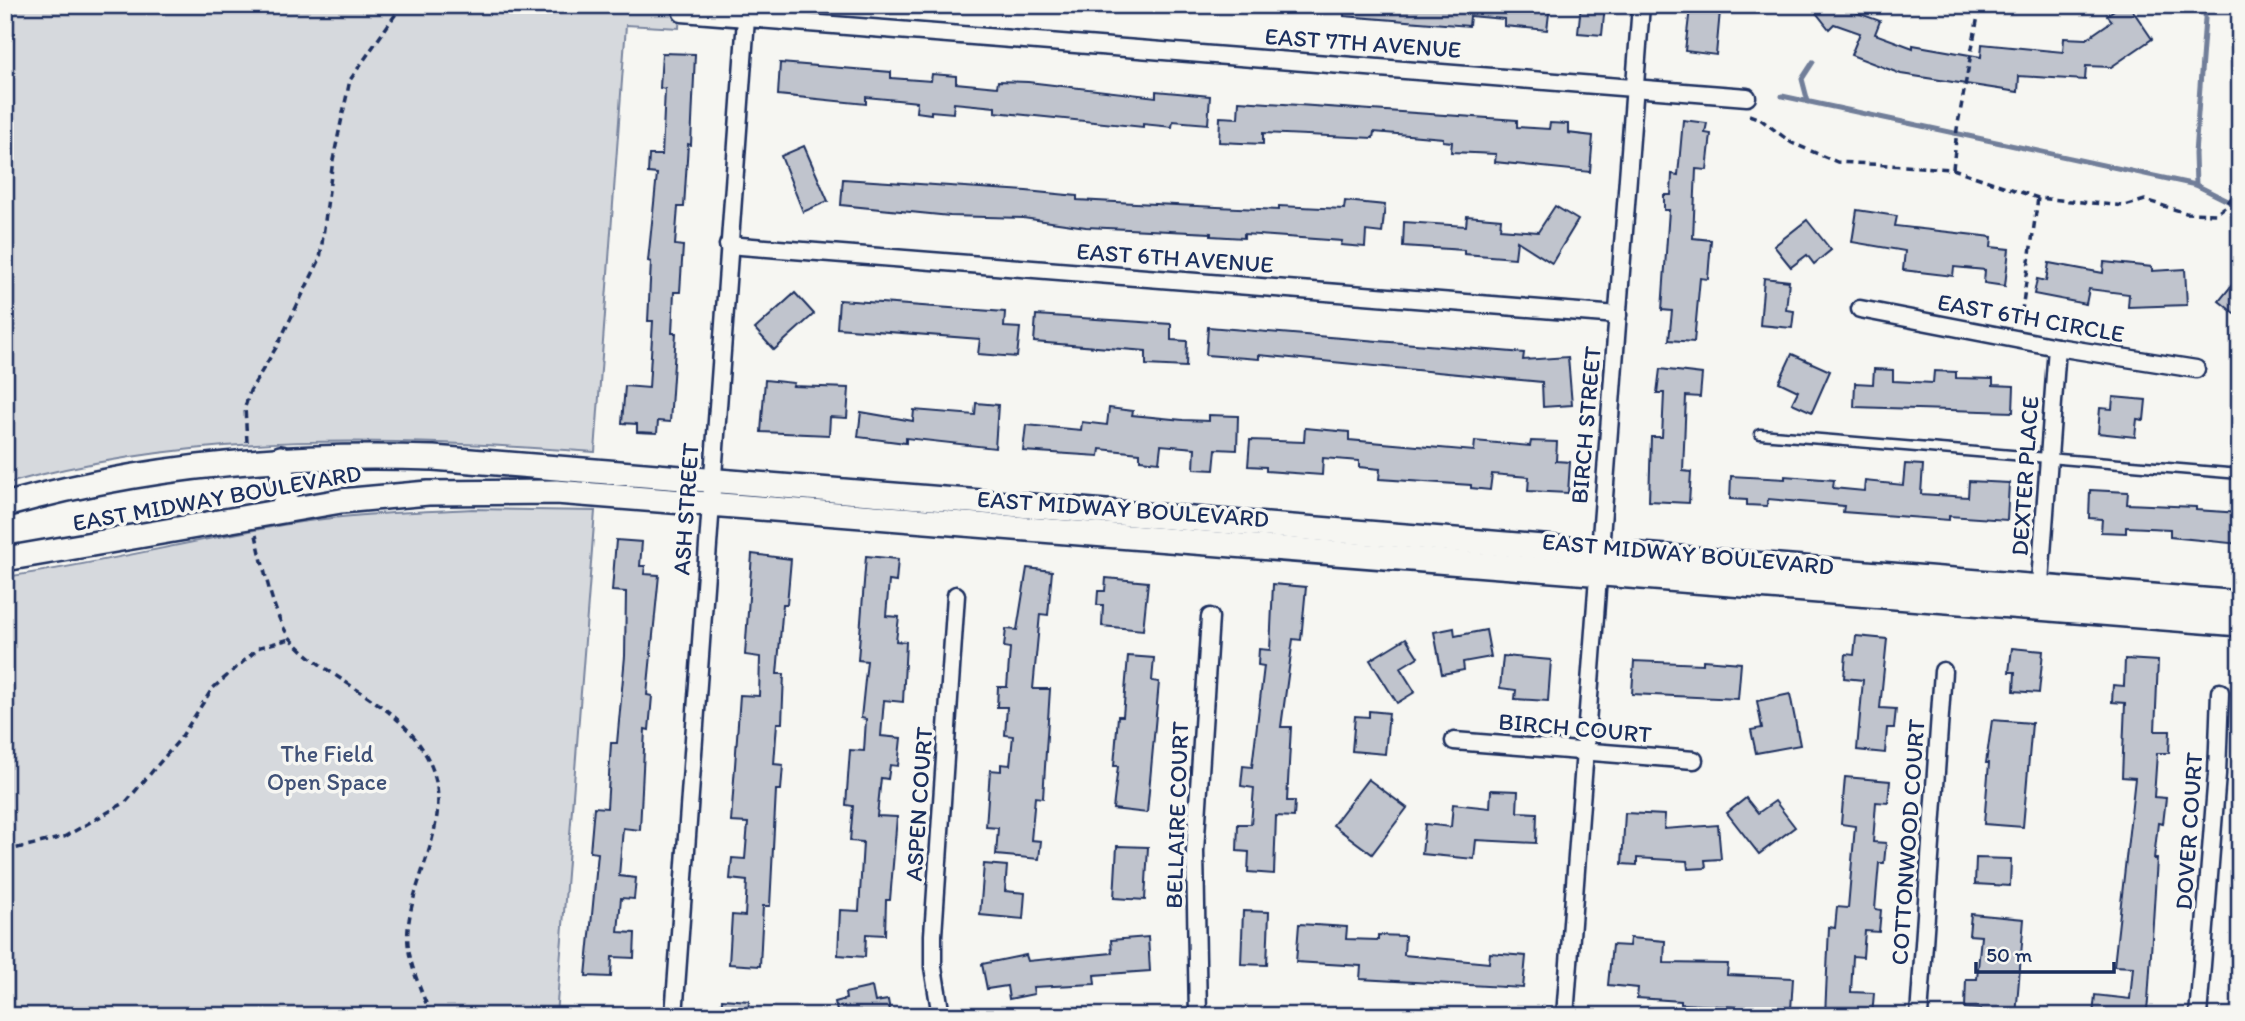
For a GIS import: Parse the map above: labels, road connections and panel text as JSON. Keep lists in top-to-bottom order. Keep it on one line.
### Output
{"streets":{"main road":["EAST MIDWAY BOULEVARD"],"street":["EAST 7TH AVENUE","EAST 6TH AVENUE","EAST 6TH CIRCLE","BIRCH STREET","DEXTER PLACE","ASH STREET","BIRCH COURT","ASPEN COURT","BELLAIRE COURT","DOVER COURT","COTTONWOOD COURT"]},"crossings":[["EAST 7TH AVENUE","BIRCH STREET"],["EAST 7TH AVENUE","ASH STREET"],["EAST 6TH AVENUE","BIRCH STREET"],["EAST 6TH AVENUE","ASH STREET"],["EAST 6TH CIRCLE","DEXTER PLACE"],["BIRCH STREET","EAST MIDWAY BOULEVARD"],["BIRCH STREET","BIRCH COURT"],["DEXTER PLACE","EAST MIDWAY BOULEVARD"],["EAST MIDWAY BOULEVARD","ASH STREET"]],"parks":["The Field Open Space"],"scale_bar":"50 m"}
